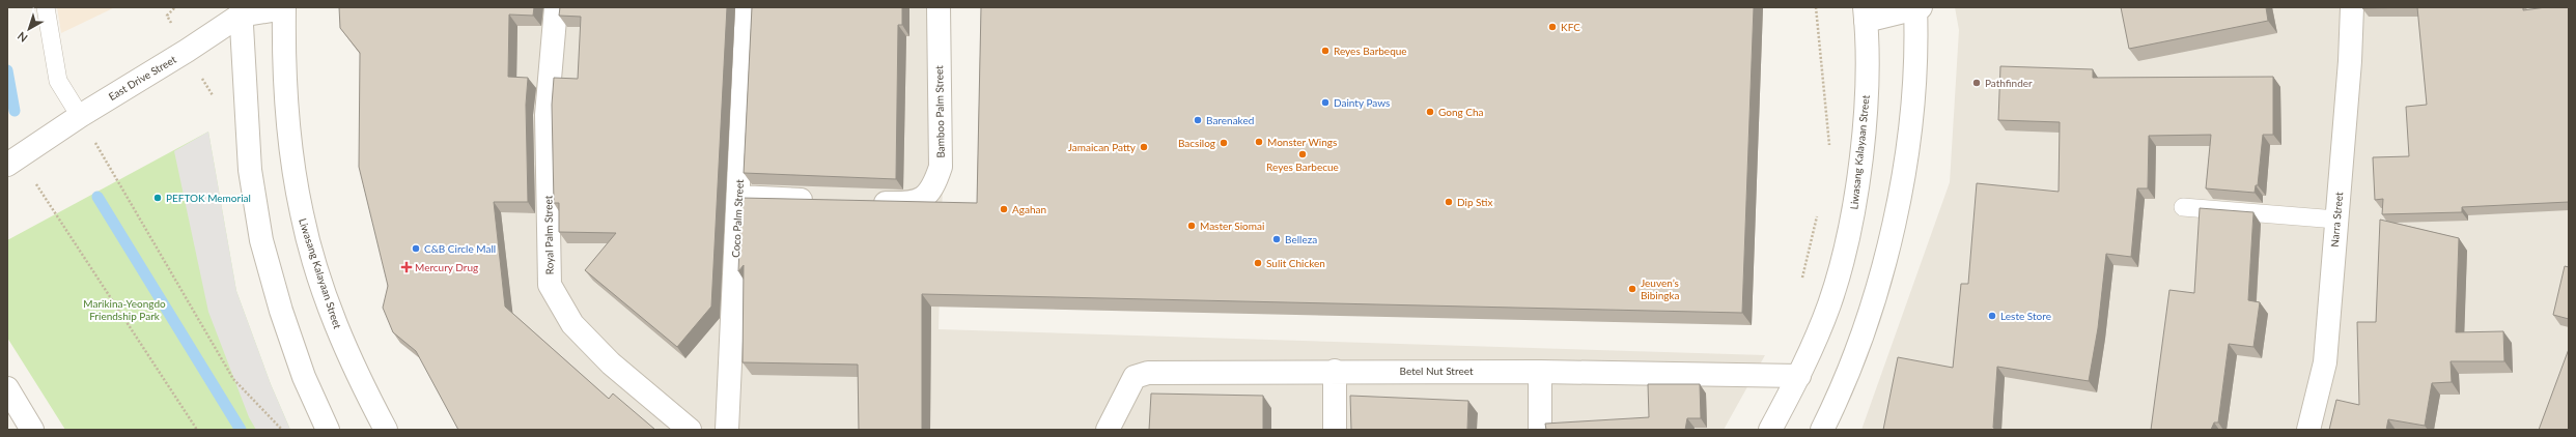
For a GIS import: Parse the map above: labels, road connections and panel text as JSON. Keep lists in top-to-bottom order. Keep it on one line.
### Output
{"streets":{"street":["East Drive Street","Bamboo Palm Street","Liwasang Kalayaan Street","Coco Palm Street","Narra Street","Royal Palm Street","Betel Nut Street"]},"crossings":[["East Drive Street","Liwasang Kalayaan Street"],["Liwasang Kalayaan Street","Betel Nut Street"]],"parks":["Marikina-Yeongdo Friendship Park"],"places":{"other":["KFC","Reyes Barbeque","Pathfinder","Dainty Paws","Gong Cha","Barenaked","Monster Wings","Bacsilog","Jamaican Patty","Reyes Barbecue","PEFTOK Memorial","Dip Stix","Agahan","Master Siomai","Belleza","C&B Circle Mall","Sulit Chicken","Jeuven’s Bibingka","Leste Store"],"health":["Mercury Drug"]},"north":"bottom left"}
